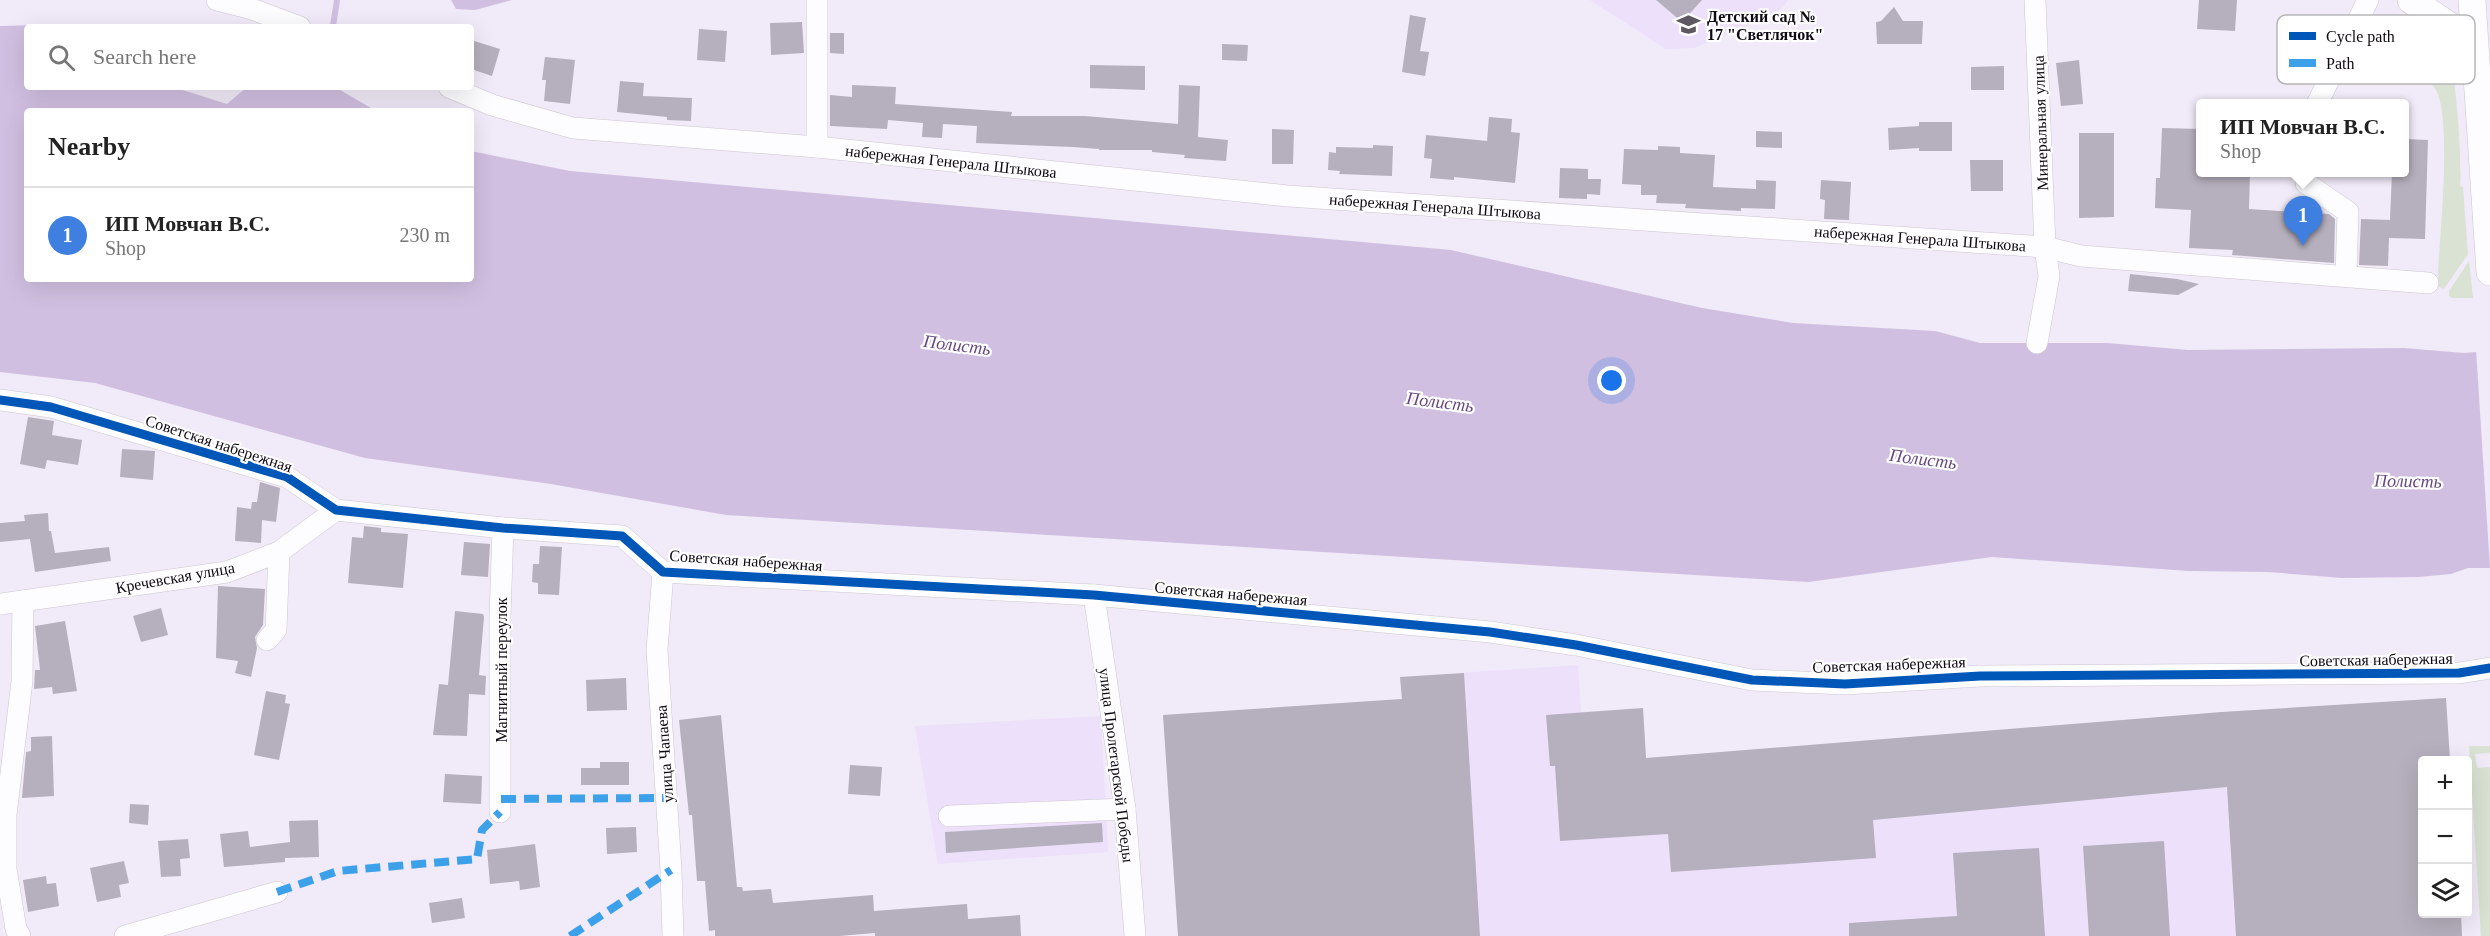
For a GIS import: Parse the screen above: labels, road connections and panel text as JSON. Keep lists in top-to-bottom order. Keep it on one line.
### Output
{"streets":{"street":["Минеральная улица","набережная Генерала Штыкова","Советская набережная","Кречевская улица","Магнитный переулок","улица Чапаева","улица Пролетарской Победы"]},"crossings":[["Минеральная улица","набережная Генерала Штыкова"],["Советская набережная","Кречевская улица"],["Советская набережная","Магнитный переулок"],["Советская набережная","улица Чапаева"],["Советская набережная","улица Пролетарской Победы"]],"water":["Полисть"],"places":{"school or university":["Детский сад № 17 \"Светлячок\""]},"legend":["Cycle path","Path"],"page":{"search":"Search here","popup":["ИП Мовчан В.С.","Shop"],"heading":"Nearby","list":[{"mark":"1","name":"ИП Мовчан В.С.","note":"Shop","value":"230 m"}],"pins":"1","map_buttons":["+","−"]}}
